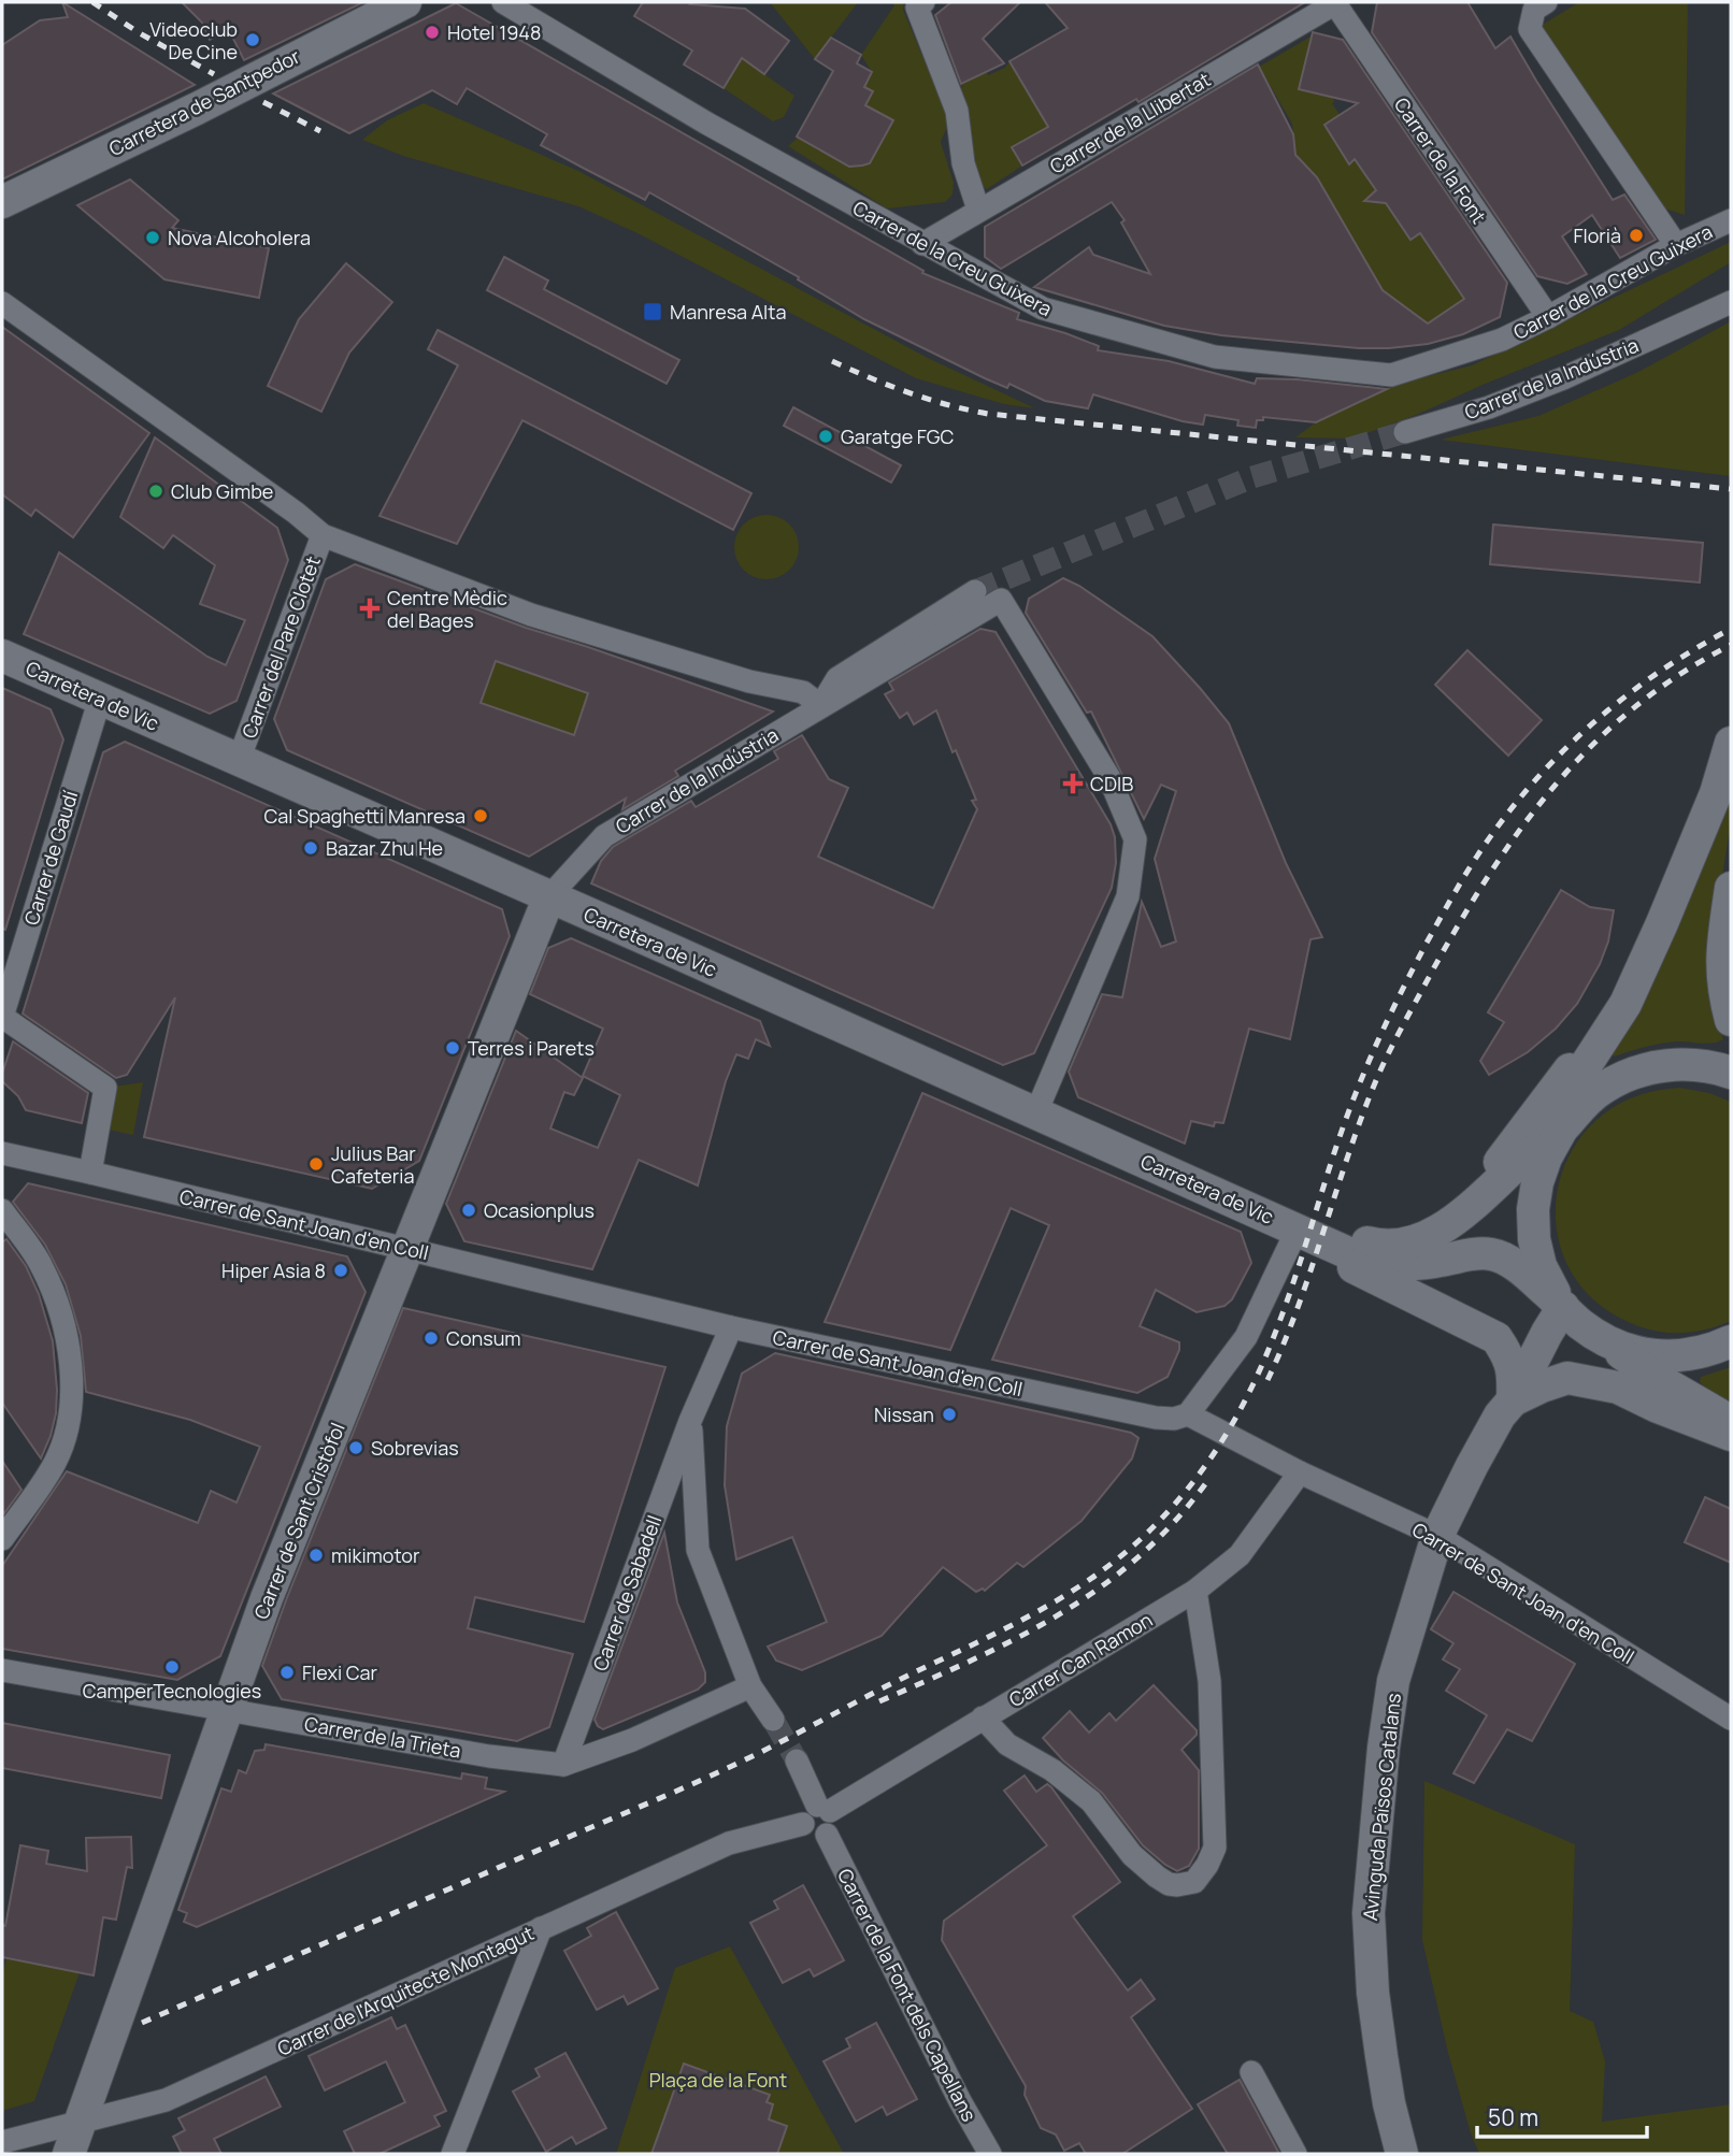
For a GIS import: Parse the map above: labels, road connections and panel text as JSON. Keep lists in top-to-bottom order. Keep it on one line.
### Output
{"streets":{"street":["Carretera de Santpedor","Carrer de la Llibertat","Carrer de la Font","Carrer de la Creu Guixera","Carrer de la Indústria","Carrer del Pare Clotet","Carretera de Vic","Carrer de Gaudí","Carrer de Sant Joan d'en Coll","Carrer de Sant Cristòfol","Carrer de Sabadell","Carrer Can Ramon","Carrer de la Trieta","Avinguda Països Catalans","Carrer de l'Arquitecte Montagut","Carrer de la Font dels Capellans"]},"crossings":[["Carrer de la Llibertat","Carrer de la Font"],["Carrer de la Llibertat","Carrer de la Creu Guixera"],["Carrer de la Font","Carrer de la Creu Guixera"],["Carrer de la Indústria","Carretera de Vic"],["Carrer de la Indústria","Carrer de Sant Cristòfol"],["Carrer del Pare Clotet","Carretera de Vic"],["Carretera de Vic","Carrer de Gaudí"],["Carretera de Vic","Carrer de Sant Cristòfol"],["Carrer de Sant Joan d'en Coll","Carrer de Sant Cristòfol"],["Carrer de Sant Joan d'en Coll","Carrer Can Ramon"],["Carrer de Sant Joan d'en Coll","Avinguda Països Catalans"],["Carrer de Sant Cristòfol","Carrer de la Trieta"],["Carrer de Sant Cristòfol","Carrer de l'Arquitecte Montagut"],["Carrer de Sabadell","Carrer de la Trieta"],["Carrer Can Ramon","Carrer de l'Arquitecte Montagut"],["Carrer Can Ramon","Carrer de la Font dels Capellans"],["Carrer de l'Arquitecte Montagut","Carrer de la Font dels Capellans"]],"parks":["Plaça de la Font"],"places":{"other":["Hotel 1948","Videoclub De Cine","Florià","Nova Alcoholera","Garatge FGC","Club Gimbe","Cal Spaghetti Manresa","Bazar Zhu He","Terres i Parets","Julius Bar Cafeteria","Ocasionplus","Hiper Asia 8","Consum","Nissan","Sobrevias","mikimotor","CamperTecnologies","Flexi Car"],"transit":["Manresa Alta"],"health":["Centre Mèdic del Bages","CDIB"]},"scale_bar":"50 m"}
